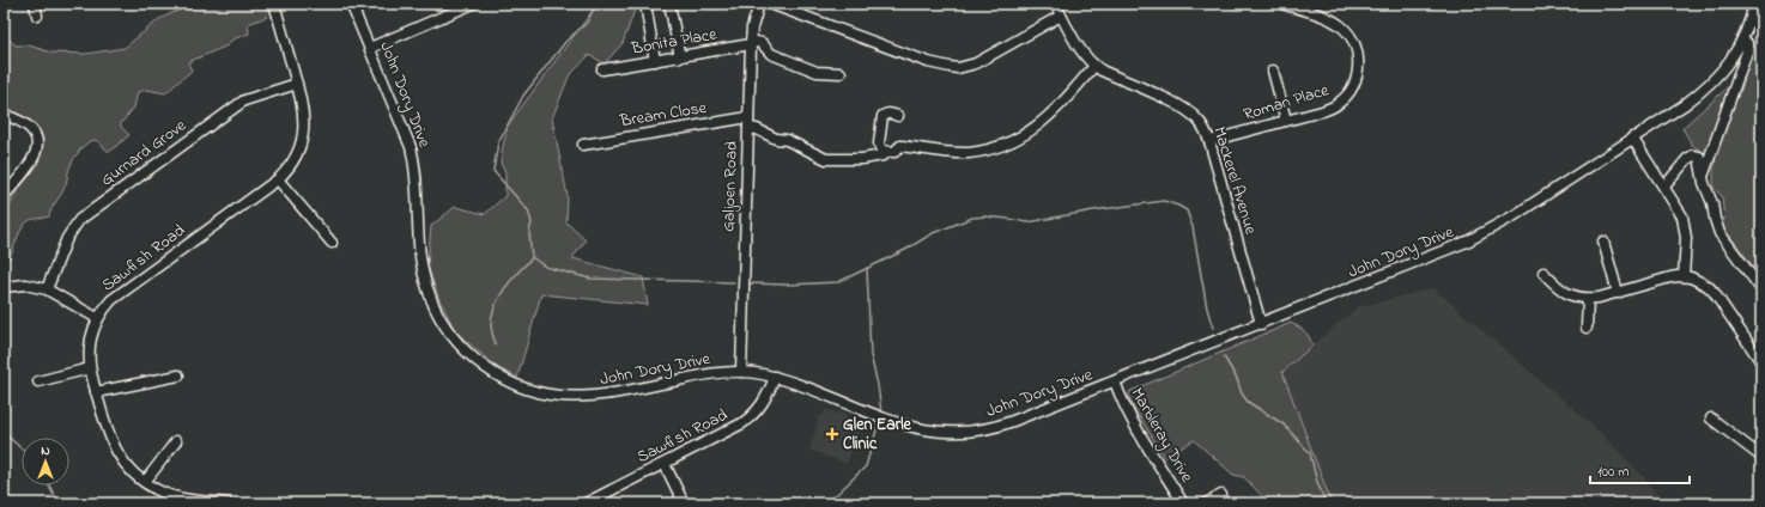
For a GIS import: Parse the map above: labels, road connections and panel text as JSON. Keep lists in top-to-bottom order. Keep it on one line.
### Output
{"streets":{"street":["Bonita Place","John Dory Drive","Roman Place","Bream Close","Gurnard Grove","Mackerel Avenue","Galjoen Road","Sawfish Road","Marbleray Drive"]},"crossings":[["Bonita Place","Galjoen Road"],["John Dory Drive","Mackerel Avenue"],["John Dory Drive","Galjoen Road"],["John Dory Drive","Sawfish Road"],["John Dory Drive","Marbleray Drive"],["Roman Place","Mackerel Avenue"],["Bream Close","Galjoen Road"],["Gurnard Grove","Sawfish Road"]],"places":{"health":["Glen Earle Clinic"]},"scale_bar":"100 m","north":"top"}
